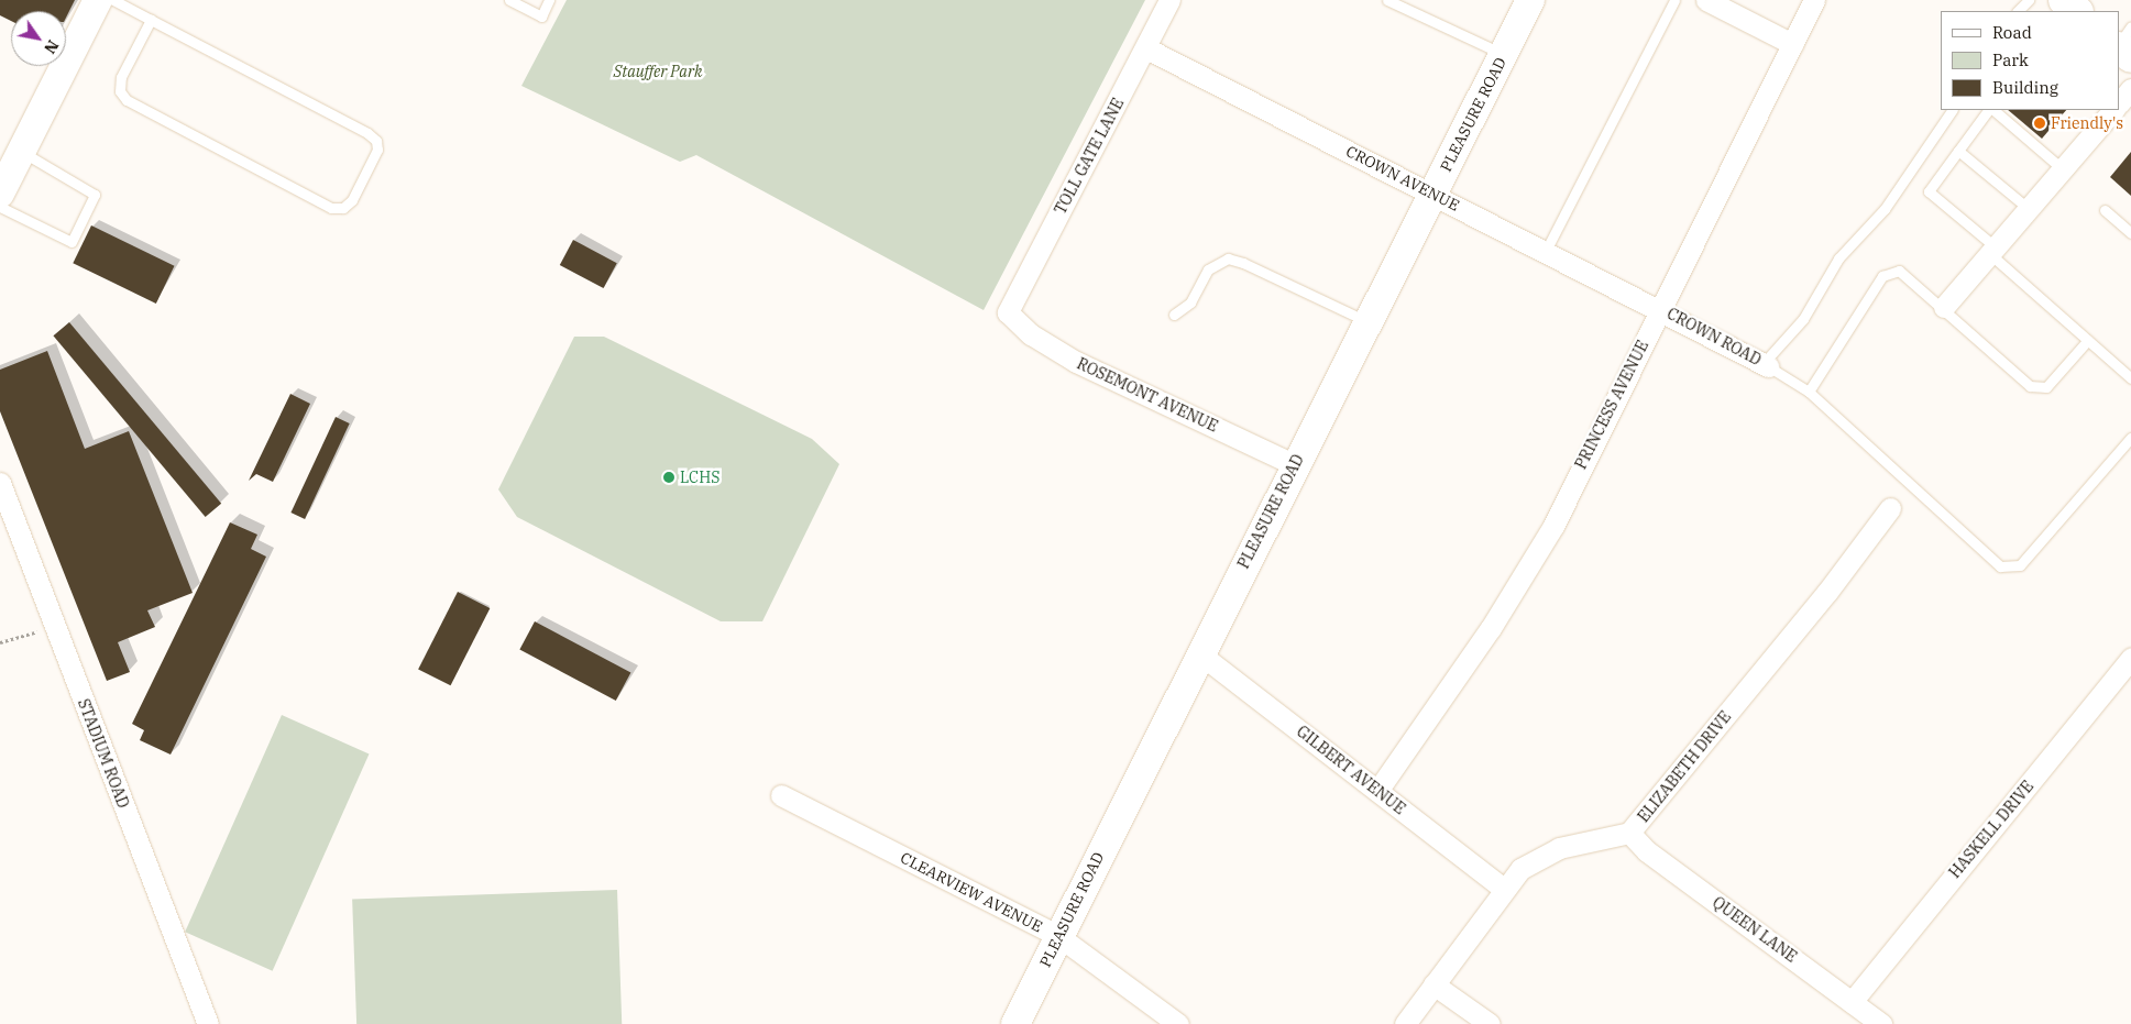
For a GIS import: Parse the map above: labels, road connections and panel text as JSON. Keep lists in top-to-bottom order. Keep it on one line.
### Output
{"streets":{"street":["PLEASURE ROAD","TOLL GATE LANE","CROWN AVENUE","CROWN ROAD","ROSEMONT AVENUE","PRINCESS AVENUE","STADIUM ROAD","ELIZABETH DRIVE","GILBERT AVENUE","HASKELL DRIVE","CLEARVIEW AVENUE","QUEEN LANE"]},"crossings":[["PLEASURE ROAD","CROWN AVENUE"],["PLEASURE ROAD","ROSEMONT AVENUE"],["PLEASURE ROAD","GILBERT AVENUE"],["PLEASURE ROAD","CLEARVIEW AVENUE"],["TOLL GATE LANE","CROWN AVENUE"],["TOLL GATE LANE","ROSEMONT AVENUE"],["CROWN AVENUE","CROWN ROAD"],["CROWN AVENUE","PRINCESS AVENUE"],["CROWN ROAD","PRINCESS AVENUE"],["PRINCESS AVENUE","GILBERT AVENUE"],["ELIZABETH DRIVE","GILBERT AVENUE"],["ELIZABETH DRIVE","QUEEN LANE"],["HASKELL DRIVE","QUEEN LANE"]],"parks":["Stauffer Park"],"places":["Friendly's","LCHS"],"legend":["Road","Park","Building"],"north":"bottom right"}
